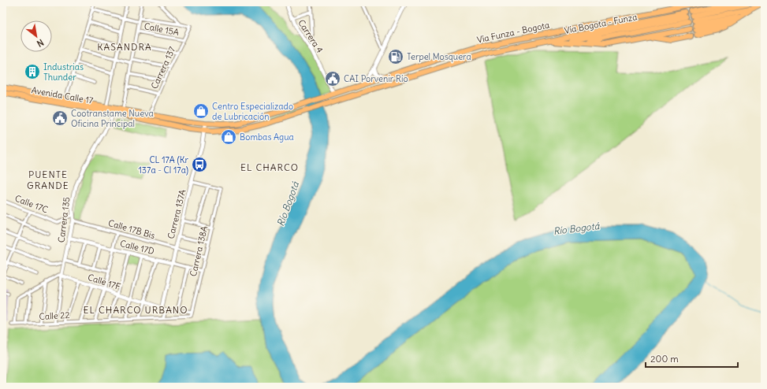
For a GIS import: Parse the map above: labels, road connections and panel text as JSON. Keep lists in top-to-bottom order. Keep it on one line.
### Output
{"streets":{"main road":["Vía Bogota - Funza","Vía Funza - Bogota","Avenida Calle 17"],"street":["Calle 15A","Carrera 4","Carrera 137","Calle 17C","Carrera 137A","Carrera 135","Calle 17B Bis","Calle 17D","Carrera 138A","Calle 17F","Calle 22"]},"crossings":[["Vía Bogota - Funza","Avenida Calle 17"],["Calle 15A","Carrera 137"],["Vía Funza - Bogota","Carrera 4"],["Vía Funza - Bogota","Avenida Calle 17"],["Carrera 137","Avenida Calle 17"],["Avenida Calle 17","Carrera 137A"],["Avenida Calle 17","Carrera 135"],["Calle 17C","Carrera 135"],["Carrera 137A","Calle 17B Bis"],["Carrera 137A","Calle 17D"],["Carrera 137A","Calle 17F"],["Carrera 135","Calle 17B Bis"],["Carrera 135","Calle 17D"],["Carrera 135","Calle 17F"],["Carrera 135","Calle 22"],["Calle 17B Bis","Carrera 138A"],["Calle 17D","Carrera 138A"],["Carrera 138A","Calle 17F"],["Carrera 138A","Calle 22"],["Calle 17F","Calle 22"]],"districts":["KASANDRA","EL CHARCO","PUENTE GRANDE","EL CHARCO URBANO"],"water":["Río Bogotá"],"places":{"fuel station":["Terpel Mosquera"],"building":["Industrias Thunder"],"public building":["CAI Porvenir Río","Cootranstame Nueva Oficina Principal"],"shop":["Centro Especializado de Lubricación","Bombas Agua"],"bus stop":["CL 17A (Kr 137a - Cl 17a)"]},"scale_bar":"200 m","north":"bottom right"}
